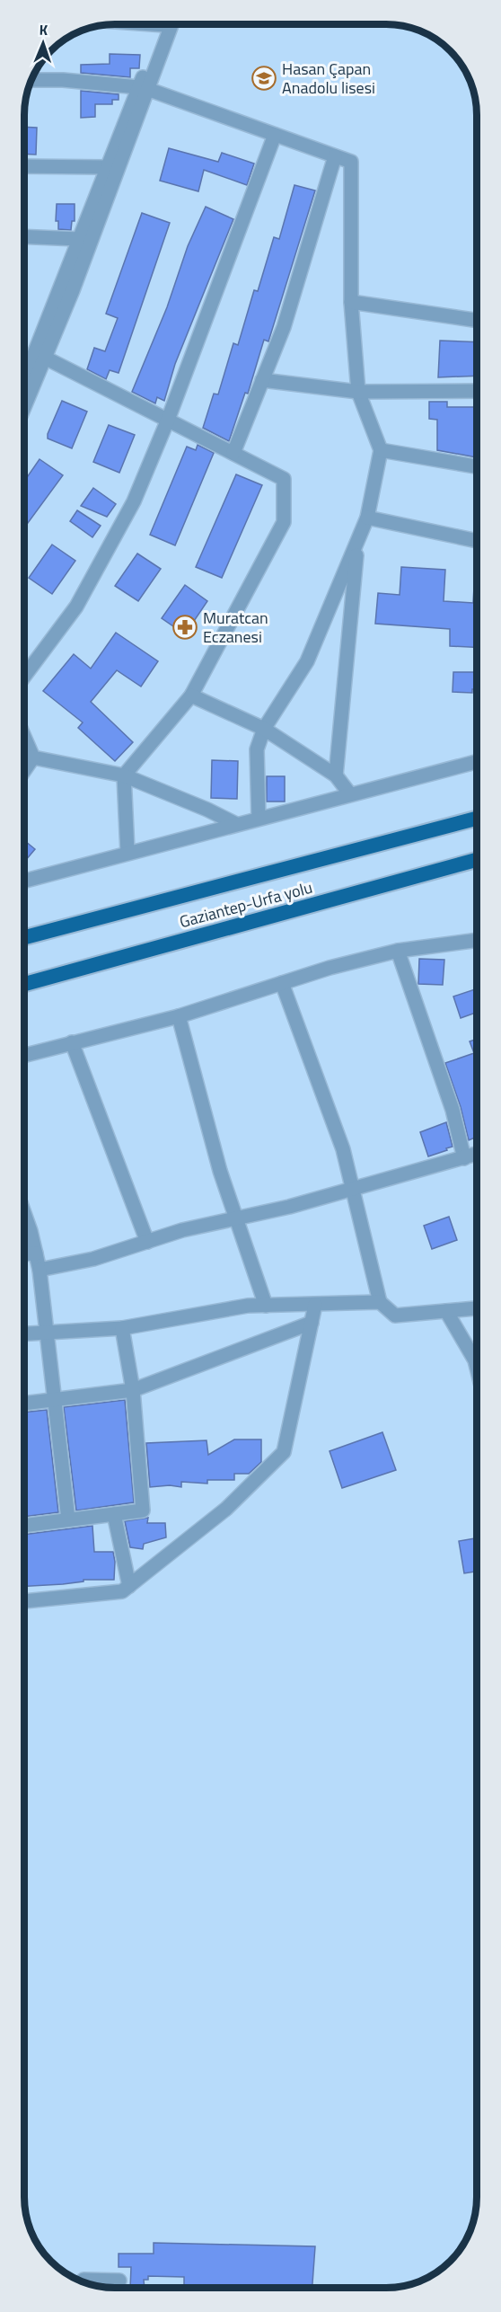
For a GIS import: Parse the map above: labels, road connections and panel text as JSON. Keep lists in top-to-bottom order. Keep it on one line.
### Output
{"streets":{"highway":["Gaziantep-Urfa yolu"]},"places":{"school or university":["Hasan Çapan Anadolu lisesi"],"pharmacy":["Muratcan Eczanesi"]},"north":"top"}
